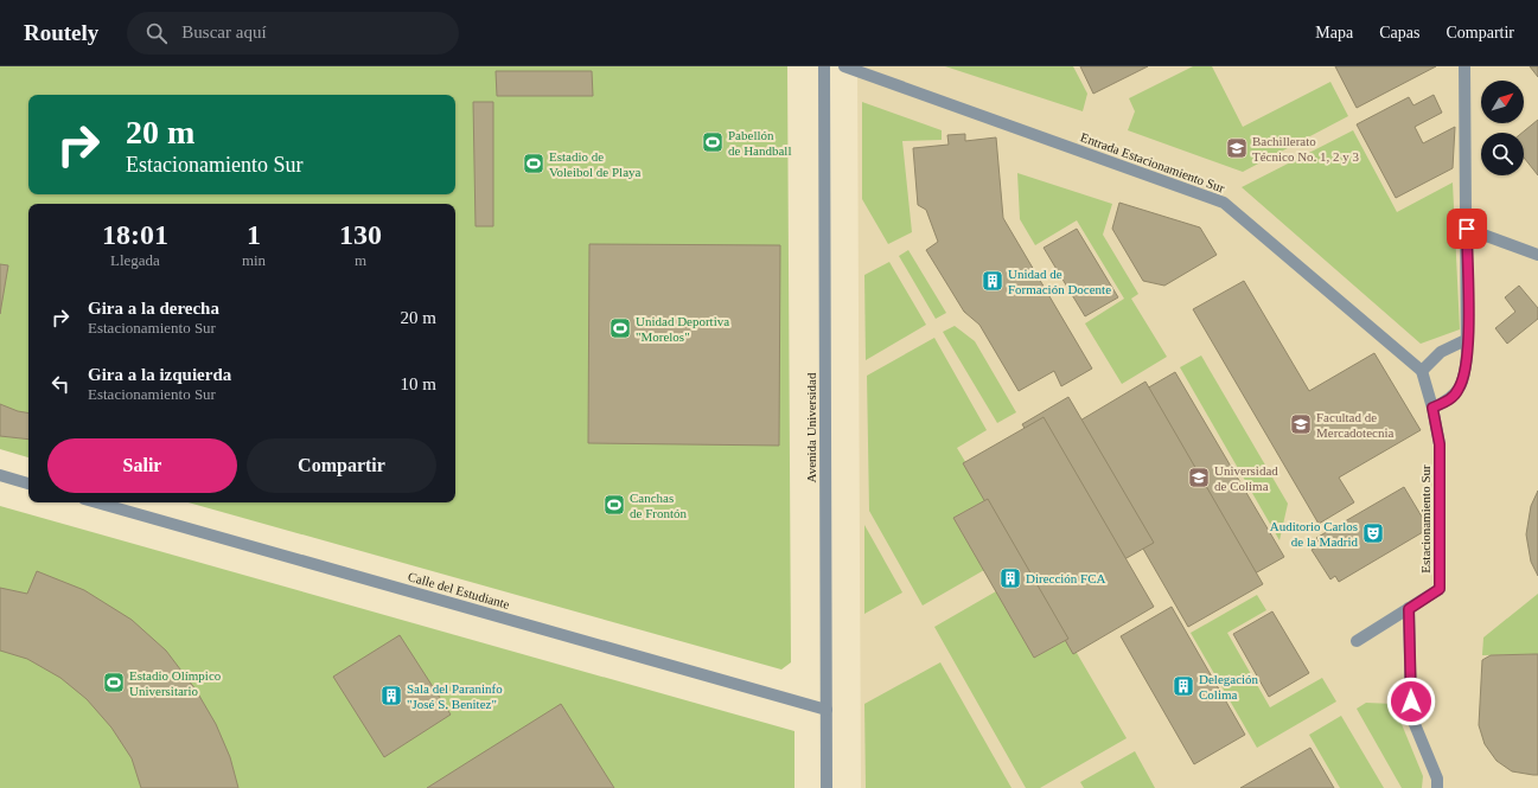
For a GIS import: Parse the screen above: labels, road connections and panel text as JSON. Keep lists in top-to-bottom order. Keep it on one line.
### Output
{"streets":{"street":["Entrada Estacionamiento Sur","Avenida Universidad","Estacionamiento Sur","Calle del Estudiante"]},"crossings":[["Avenida Universidad","Calle del Estudiante"]],"places":{"sports":["Pabellón de Handball","Estadio de Voleibol de Playa","Unidad Deportiva \"Morelos\"","Canchas de Frontón","Estadio Olímpico Universitario"],"school or university":["Bachillerato Técnico No. 1, 2 y 3","Facultad de Mercadotecnia","Universidad de Colima"],"building":["Unidad de Formación Docente","Dirección FCA","Delegación Colima","Sala del Paraninfo \"José S. Benitez\""],"theatre":["Auditorio Carlos de la Madrid"]},"north":"top right","page":{"header":"Routely","search":"Buscar aquí","nav":["Mapa","Capas","Compartir"],"turn":["20 m","Estacionamiento Sur"],"eta":["18:01","Llegada","1","min","130","m"],"list":[{"name":"Gira a la derecha","note":"Estacionamiento Sur","value":"20 m"},{"name":"Gira a la izquierda","note":"Estacionamiento Sur","value":"10 m"}],"buttons":["Salir","Compartir"]}}
